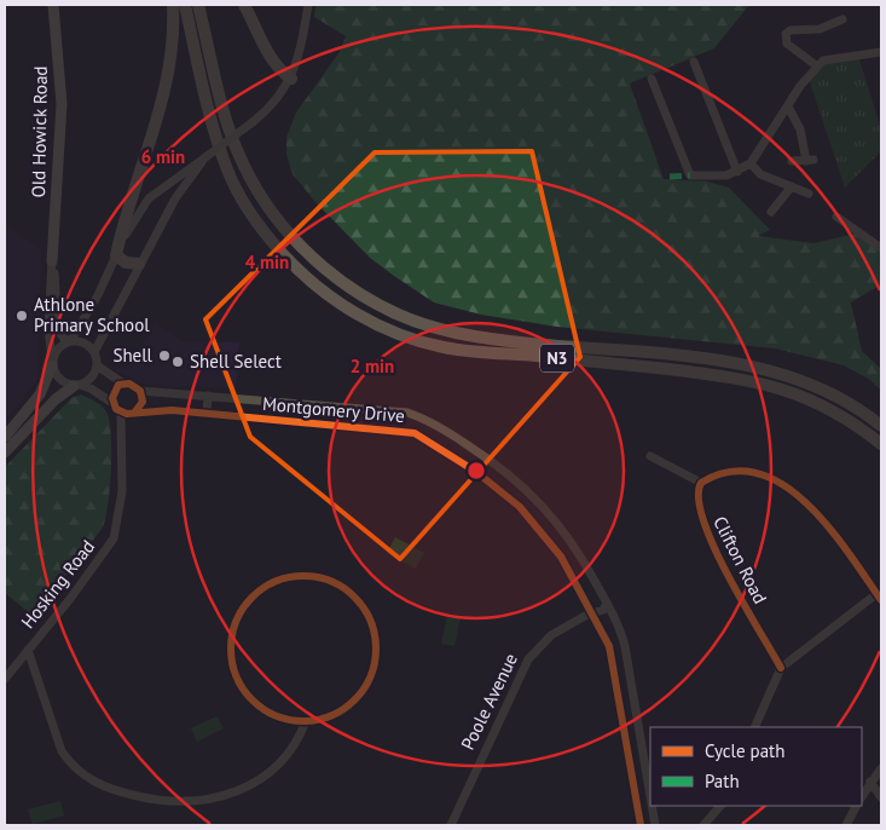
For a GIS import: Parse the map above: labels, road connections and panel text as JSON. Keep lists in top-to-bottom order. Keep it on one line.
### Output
{"streets":{"highway":["N3"],"main road":["Old Howick Road"],"street":["Montgomery Drive","Clifton Road","Hosking Road","Poole Avenue"]},"crossings":[["Montgomery Drive","Hosking Road"],["Montgomery Drive","Poole Avenue"]],"places":["Athlone Primary School","Shell","Shell Select"],"legend":["Cycle path","Path"],"rings":["6 min","4 min","2 min"]}
